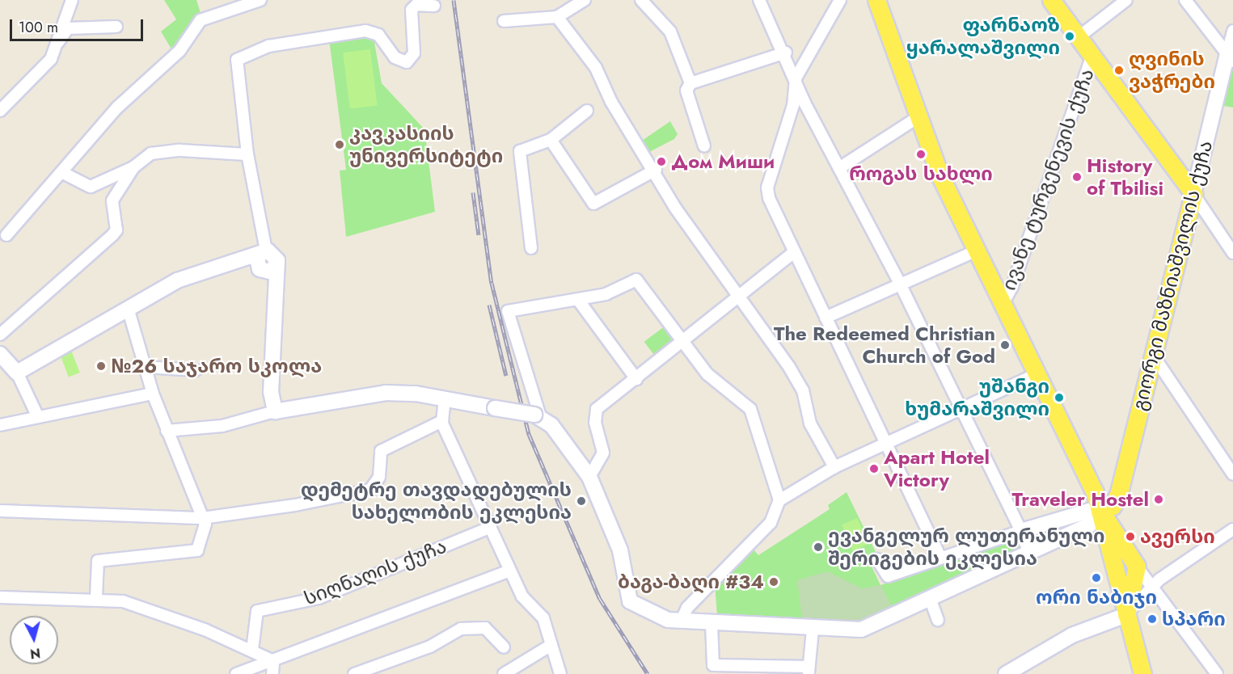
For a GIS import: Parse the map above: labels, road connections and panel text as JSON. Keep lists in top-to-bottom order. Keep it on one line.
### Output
{"streets":{"main road":["გიორგი მაზნიაშვილის ქუჩა"],"street":["ივანე ტურგენევის ქუჩა","სიღნაღის ქუჩა"]},"places":["ფარნაოზ ყარალაშვილი","ღვინის ვაჭრები","კავკასიის უნივერსიტეტი","როგას სახლი","Дом Миши","History of Tbilisi","The Redeemed Christian Church of God","№26 საჯარო სკოლა","უშანგი ხუმარაშვილი","Apart Hotel Victory","Traveler Hostel","დემეტრე თავდადებულის სახელობის ეკლესია","ავერსი","ევანგელურ ლუთერანული შერიგების ეკლესია","ორი ნაბიჯი","ბაგა-ბაღი #34","სპარი"],"scale_bar":"100 m","north":"bottom"}
